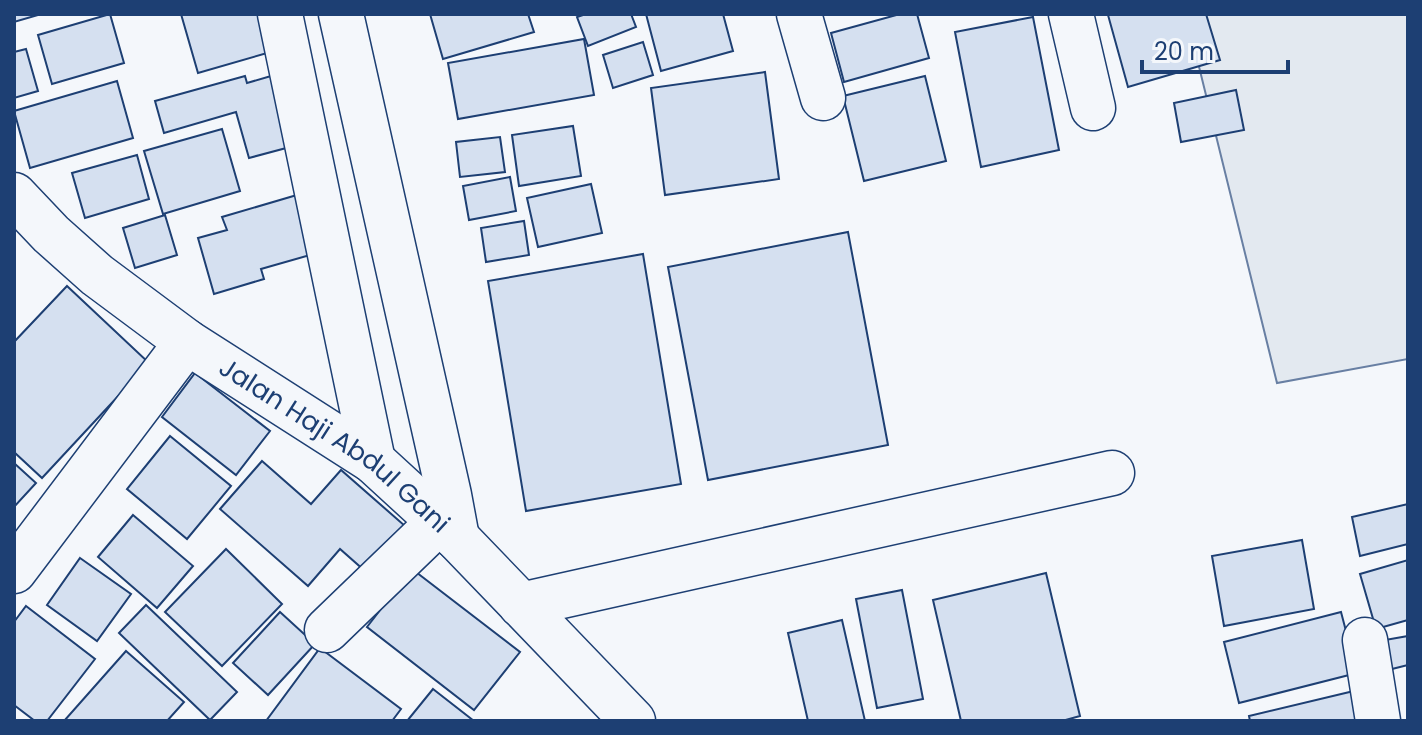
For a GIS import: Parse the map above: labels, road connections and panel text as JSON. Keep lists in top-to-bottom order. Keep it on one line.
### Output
{"streets":{"street":["Jalan Haji Abdul Gani"]},"scale_bar":"20 m"}
